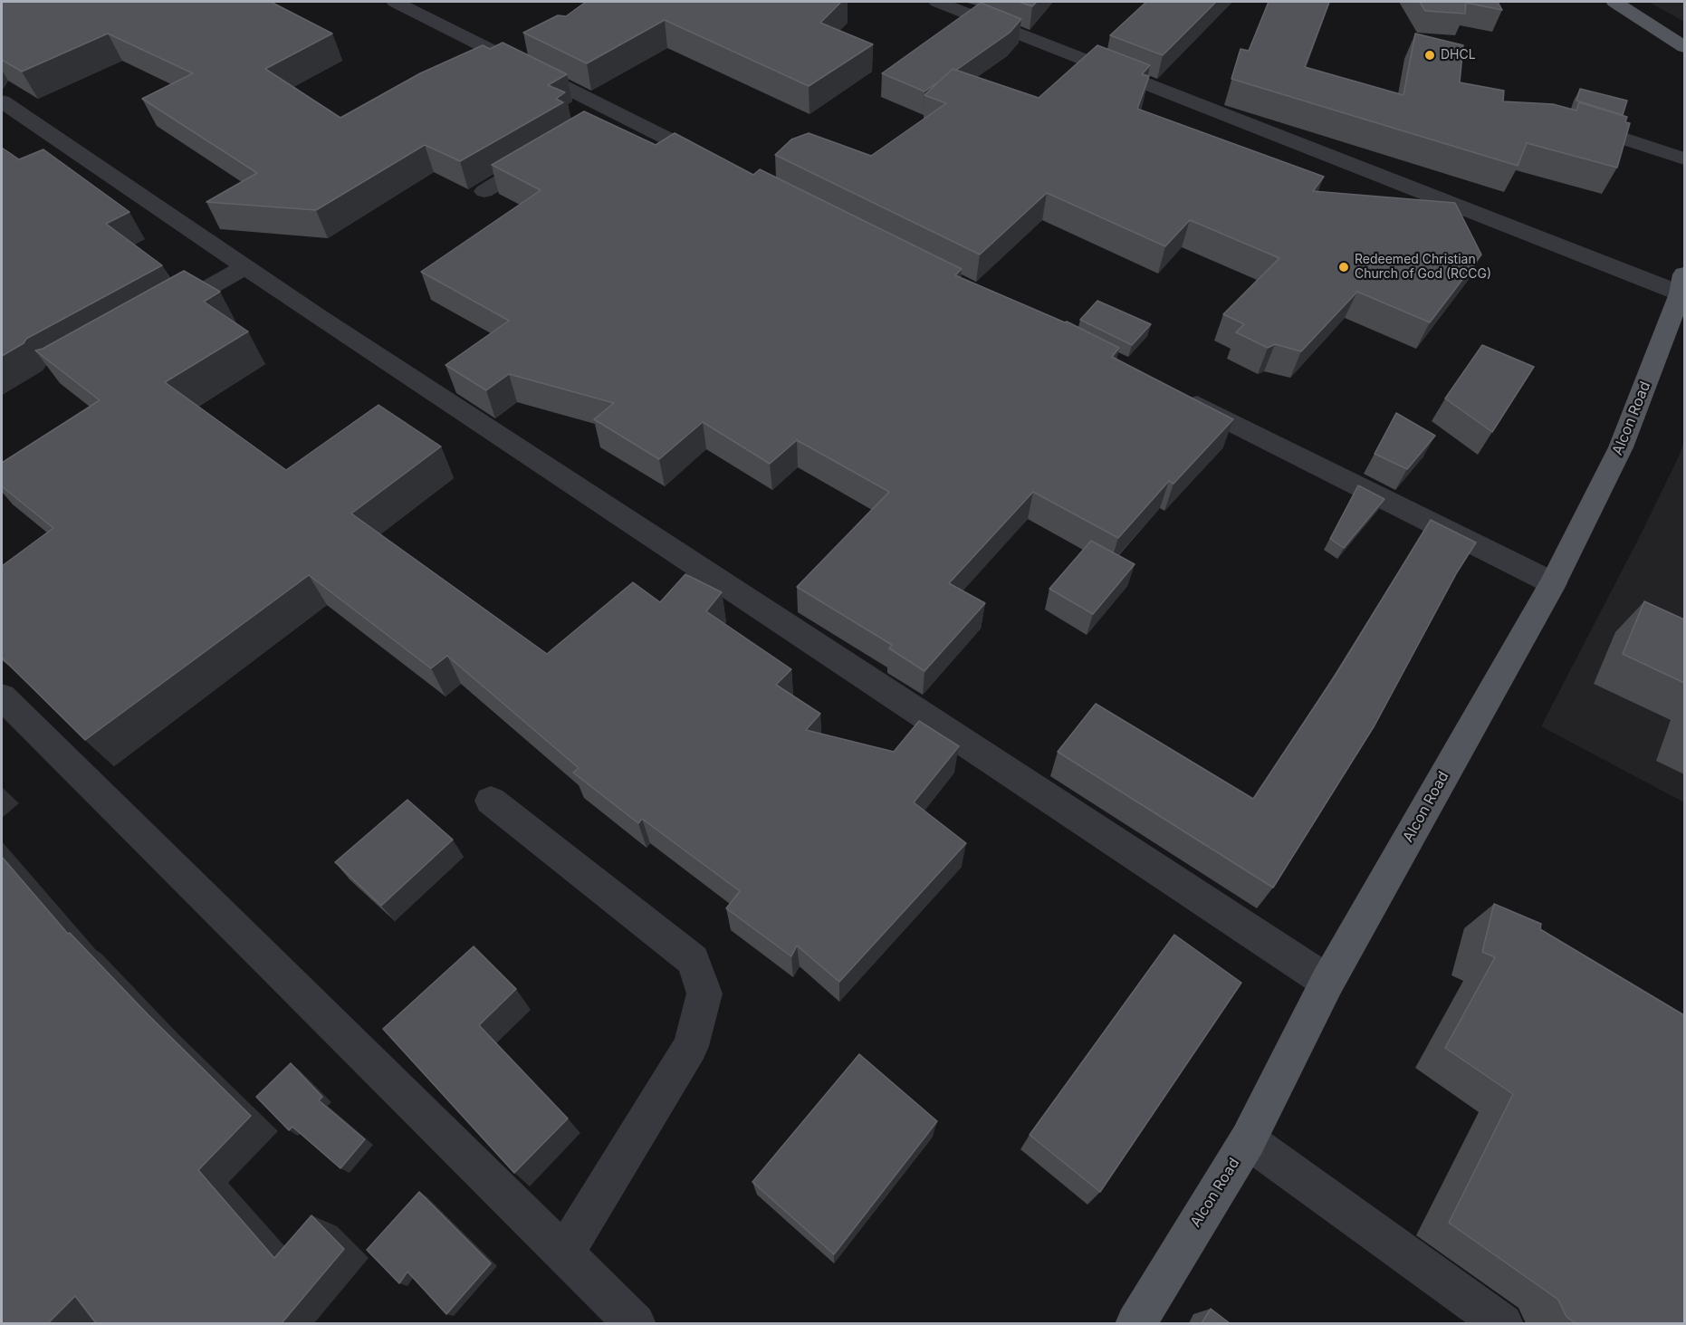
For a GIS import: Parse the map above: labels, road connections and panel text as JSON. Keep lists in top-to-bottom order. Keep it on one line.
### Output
{"streets":{"main road":["Alcon Road"]},"places":["DHCL","Redeemed Christian Church of God (RCCG)"]}
